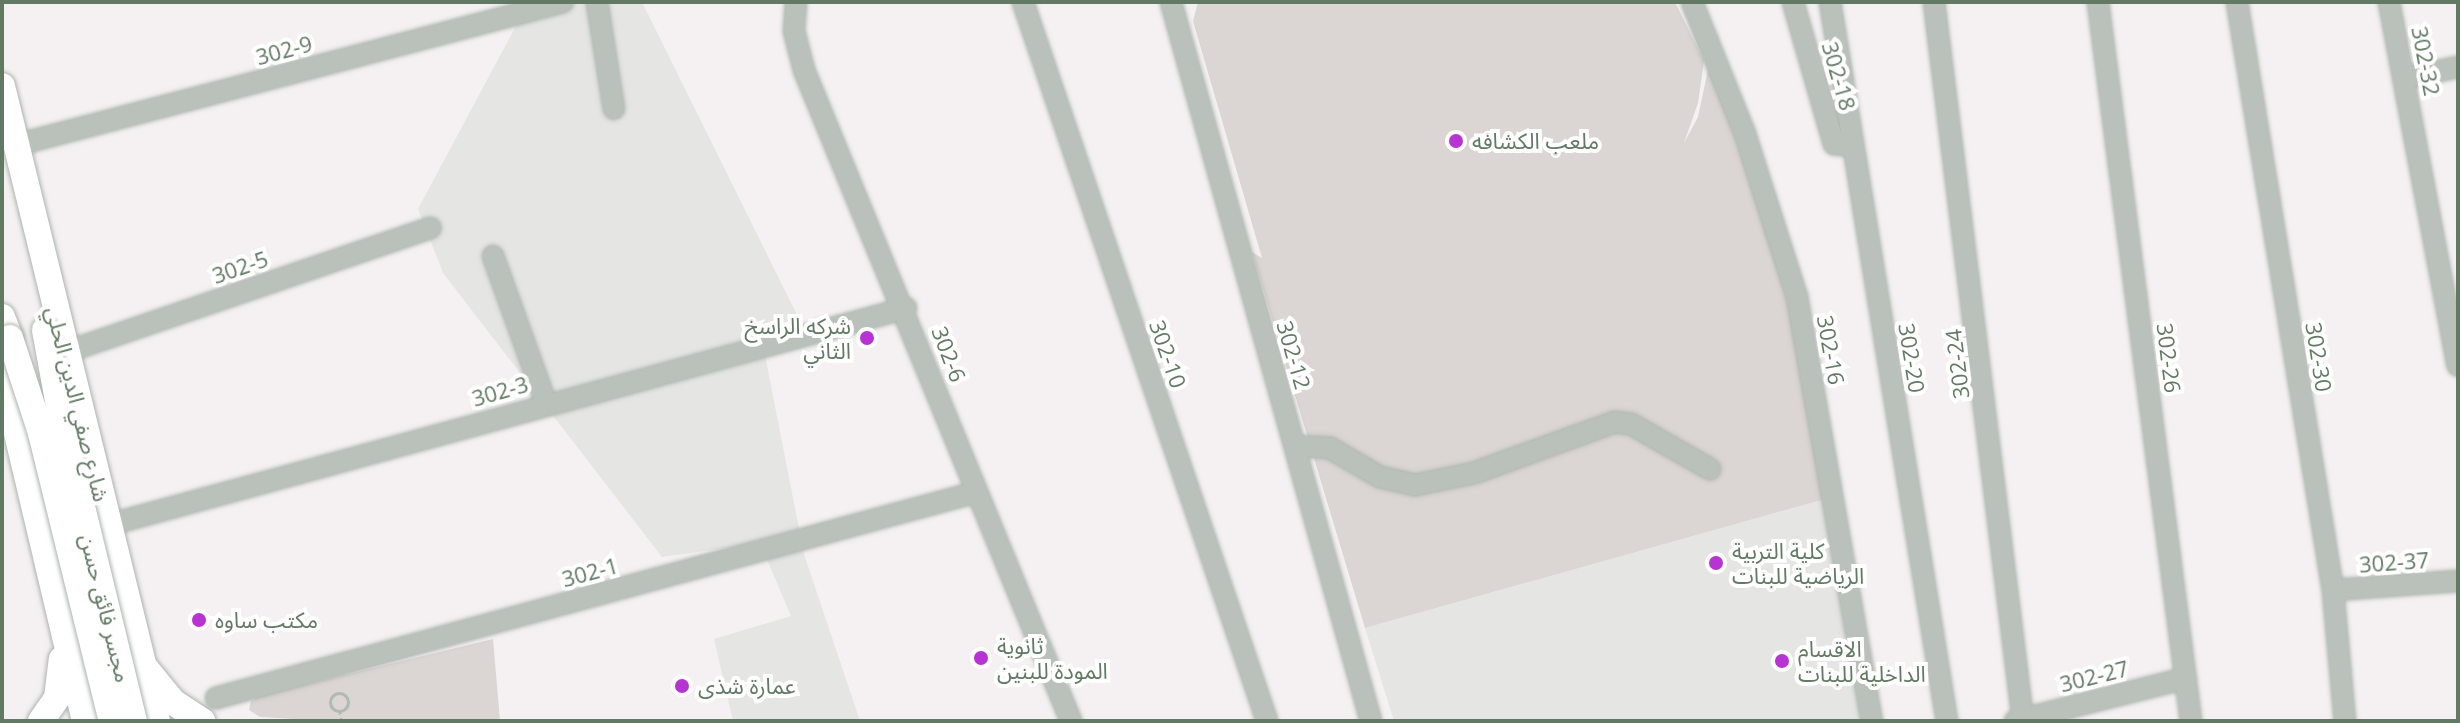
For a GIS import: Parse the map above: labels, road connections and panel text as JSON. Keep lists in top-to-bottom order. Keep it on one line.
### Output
{"streets":{"main road":["شارع صفي الدين الحلي","مجسر فائق حسن"],"street":["302-9","302-32","302-18","302-5","302-16","302-6","302-10","302-12","302-30","302-20","302-26","302-24","302-3","302-37","302-1","302-27"]},"crossings":[["302-9","شارع صفي الدين الحلي"],["302-18","302-20"],["302-5","شارع صفي الدين الحلي"],["302-6","302-3"],["302-6","302-1"],["302-30","302-37"],["302-26","302-27"],["302-24","302-27"],["302-3","شارع صفي الدين الحلي"],["شارع صفي الدين الحلي","مجسر فائق حسن"]],"places":["ملعب الكشافه","شركه الراسخ الثاني","كلية التربية الرياضية للبنات","مكتب ساوه","ثانوية المودة للبنين","الاقسام الداخلية للبنات","عمارة شذى"]}
